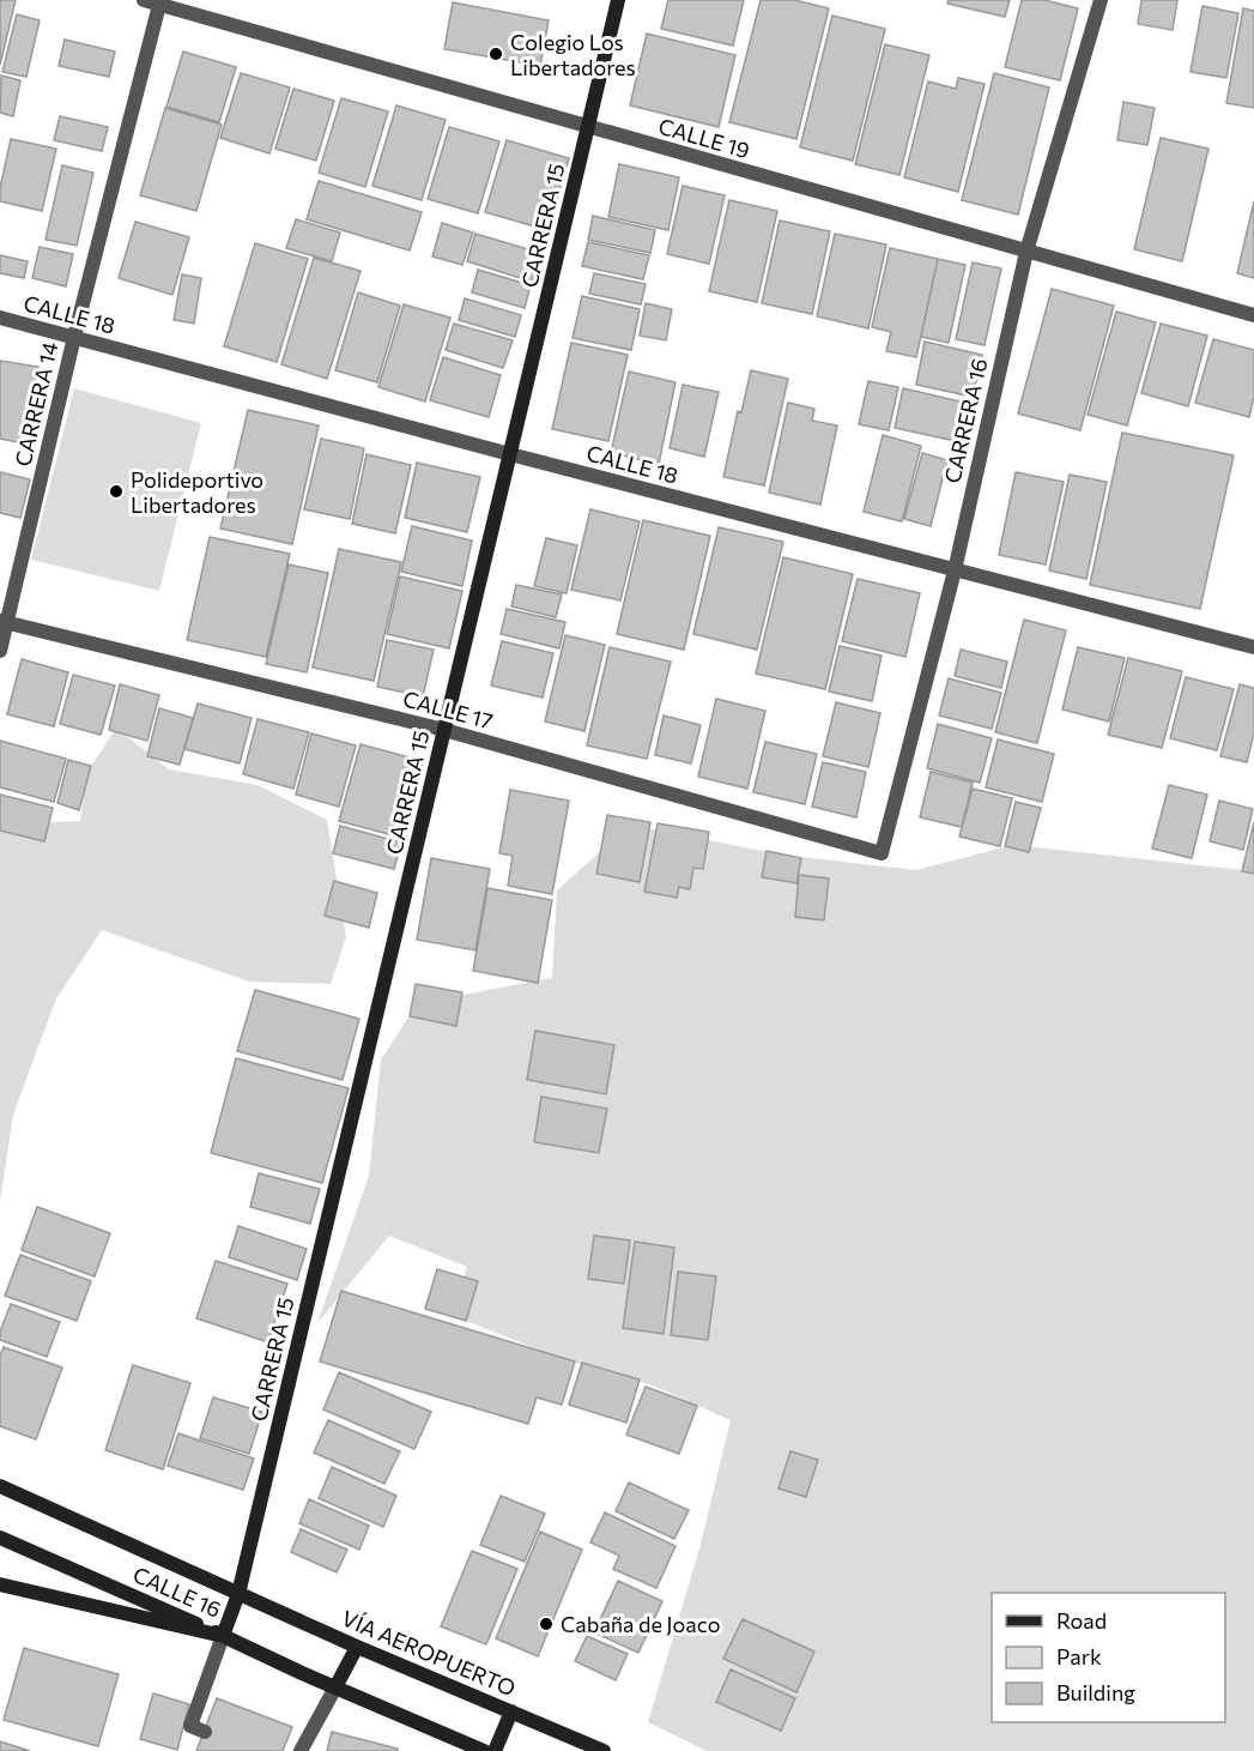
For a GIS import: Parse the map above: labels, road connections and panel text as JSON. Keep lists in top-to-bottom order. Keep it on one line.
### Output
{"streets":{"street":["CALLE 19","CARRERA 15","CALLE 18","CARRERA 14","CARRERA 16","CALLE 17","CALLE 16","VÍA AEROPUERTO"]},"crossings":[["CALLE 19","CARRERA 15"],["CALLE 19","CARRERA 14"],["CALLE 19","CARRERA 16"],["CARRERA 15","CALLE 18"],["CARRERA 15","CALLE 17"],["CARRERA 15","CALLE 16"],["CARRERA 15","VÍA AEROPUERTO"],["CALLE 18","CARRERA 14"],["CALLE 18","CARRERA 16"],["CARRERA 14","CALLE 17"],["CARRERA 16","CALLE 17"],["CALLE 16","VÍA AEROPUERTO"]],"places":["Colegio Los Libertadores","Polideportivo Libertadores","Cabaña de Joaco"],"legend":["Road","Park","Building"]}
